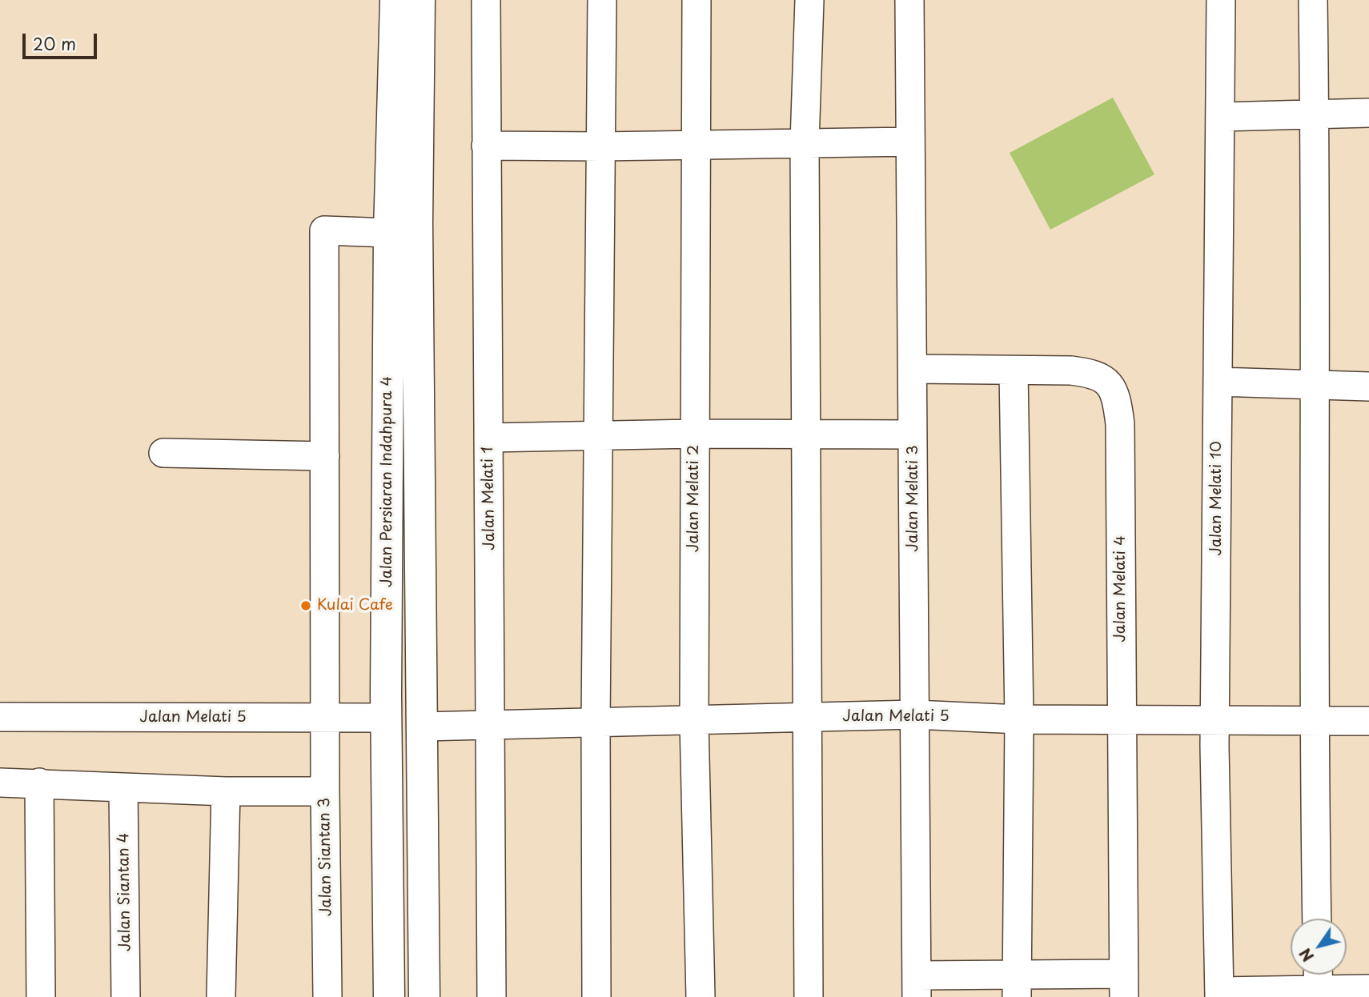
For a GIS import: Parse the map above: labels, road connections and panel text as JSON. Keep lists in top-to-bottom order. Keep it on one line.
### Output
{"streets":{"main road":["Jalan Persiaran Indahpura 4"],"street":["Jalan Melati 1","Jalan Melati 2","Jalan Melati 3","Jalan Melati 10","Jalan Melati 4","Jalan Melati 5","Jalan Siantan 3","Jalan Siantan 4"]},"crossings":[["Jalan Persiaran Indahpura 4","Jalan Melati 5"],["Jalan Persiaran Indahpura 4","Jalan Siantan 3"],["Jalan Melati 1","Jalan Melati 5"],["Jalan Melati 2","Jalan Melati 5"],["Jalan Melati 3","Jalan Melati 4"],["Jalan Melati 3","Jalan Melati 5"],["Jalan Melati 10","Jalan Melati 5"],["Jalan Melati 4","Jalan Melati 5"],["Jalan Melati 5","Jalan Siantan 3"]],"places":["Kulai Cafe"],"scale_bar":"20 m","north":"bottom left"}
